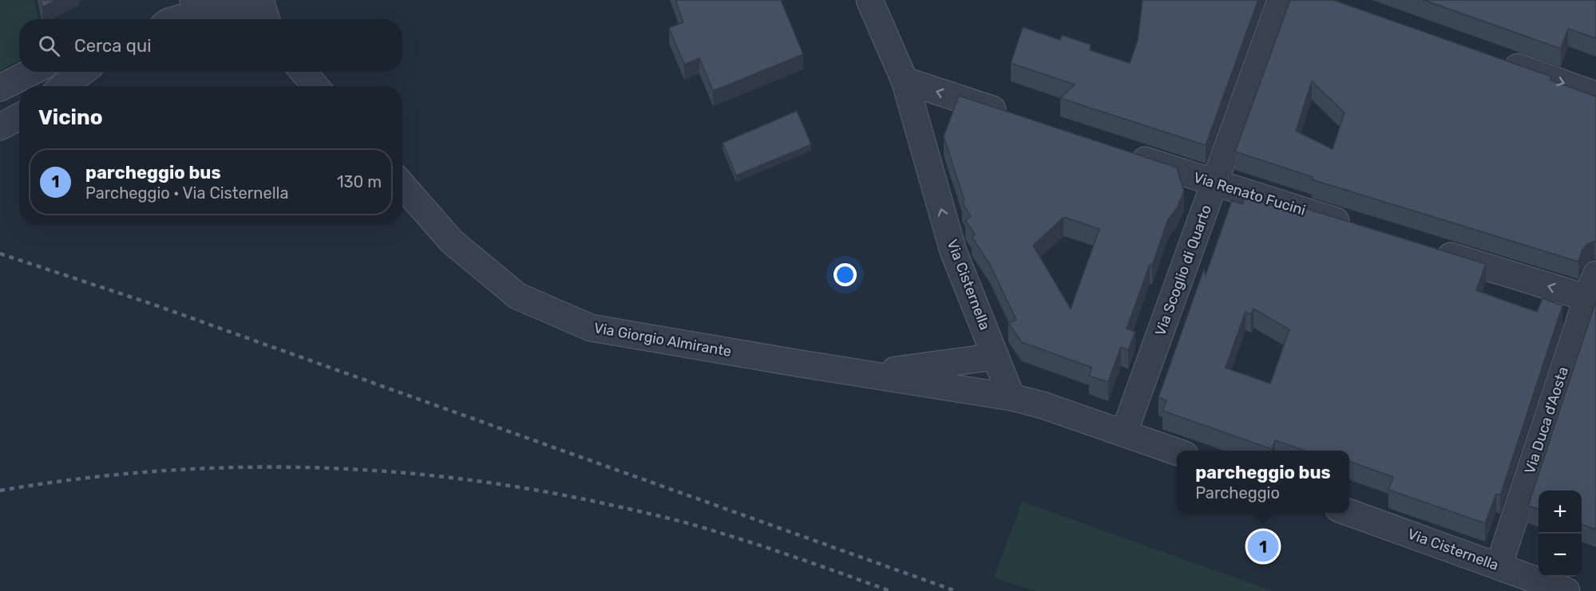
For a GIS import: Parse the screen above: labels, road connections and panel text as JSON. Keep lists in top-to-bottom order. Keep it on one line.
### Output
{"streets":{"street":["Via Renato Fucini","Via Scoglio di Quarto","Via Cisternella","Via Giorgio Almirante","Via Duca d'Aosta"]},"crossings":[["Via Renato Fucini","Via Scoglio di Quarto"],["Via Cisternella","Via Giorgio Almirante"],["Via Cisternella","Via Duca d'Aosta"]],"one_way":["Via Cisternella"],"page":{"search":"Cerca qui","heading":"Vicino","list":[{"mark":"1","name":"parcheggio bus","note":"Parcheggio · Via Cisternella","value":"130 m"}],"popup":["parcheggio bus","Parcheggio"],"map_buttons":["+","−"],"pins":"1"}}
